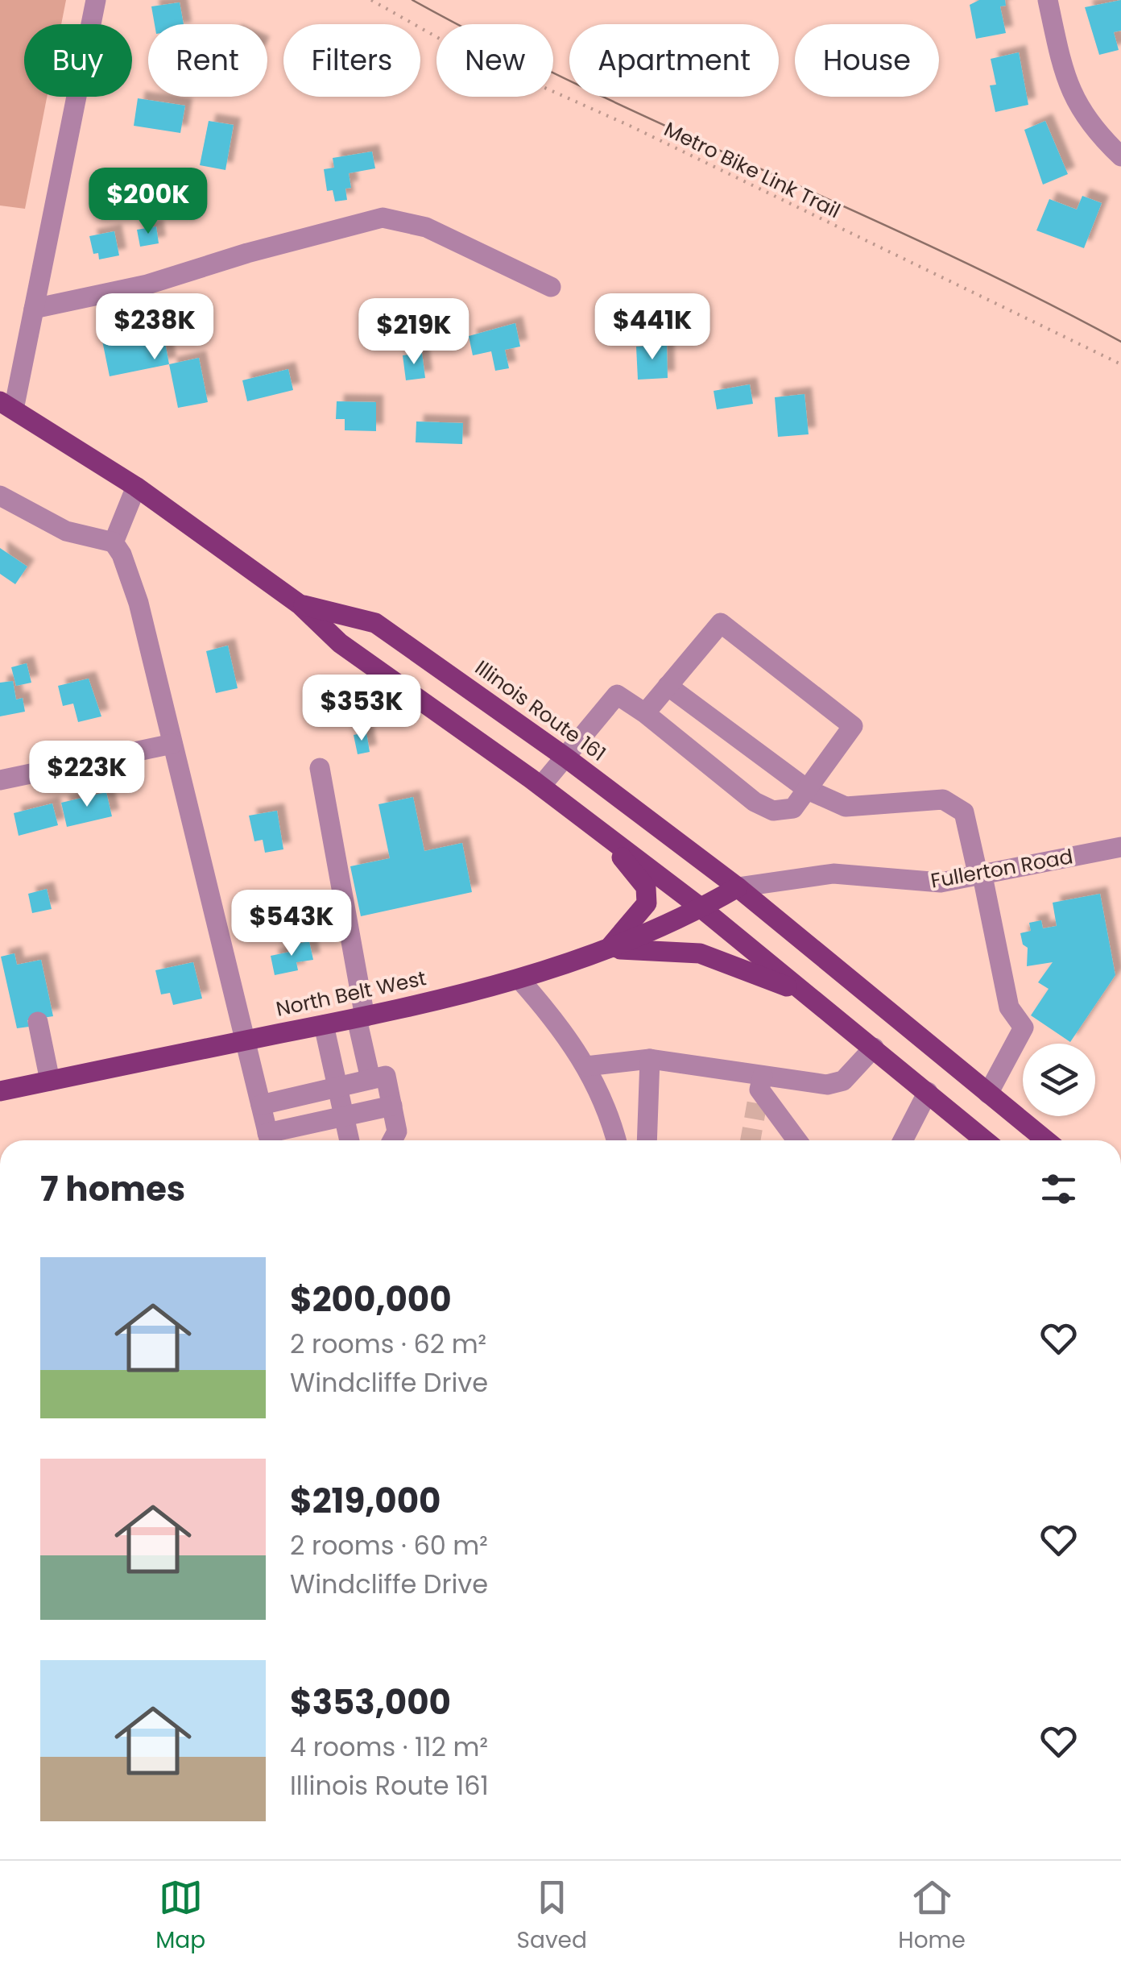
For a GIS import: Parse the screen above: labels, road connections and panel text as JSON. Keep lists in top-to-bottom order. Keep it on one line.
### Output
{"streets":{"main road":["Illinois Route 161","North Belt West"],"street":["Fullerton Road"],"path":["Metro Bike Link Trail"]},"crossings":[["Illinois Route 161","Fullerton Road"],["Illinois Route 161","North Belt West"],["Fullerton Road","North Belt West"]],"page":{"chip":["Buy","Rent","Filters","New","Apartment","House"],"price":["$200K","$238K","$441K","$219K","$353K","$223K","$543K"],"heading":"7 homes","list":[{"name":"$200,000","note":"2 rooms · 62 m² · Windcliffe Drive"},{"name":"$219,000","note":"2 rooms · 60 m² · Windcliffe Drive"},{"name":"$353,000","note":"4 rooms · 112 m² · Illinois Route 161"}],"tabs":["Map","Saved","Home"]}}
